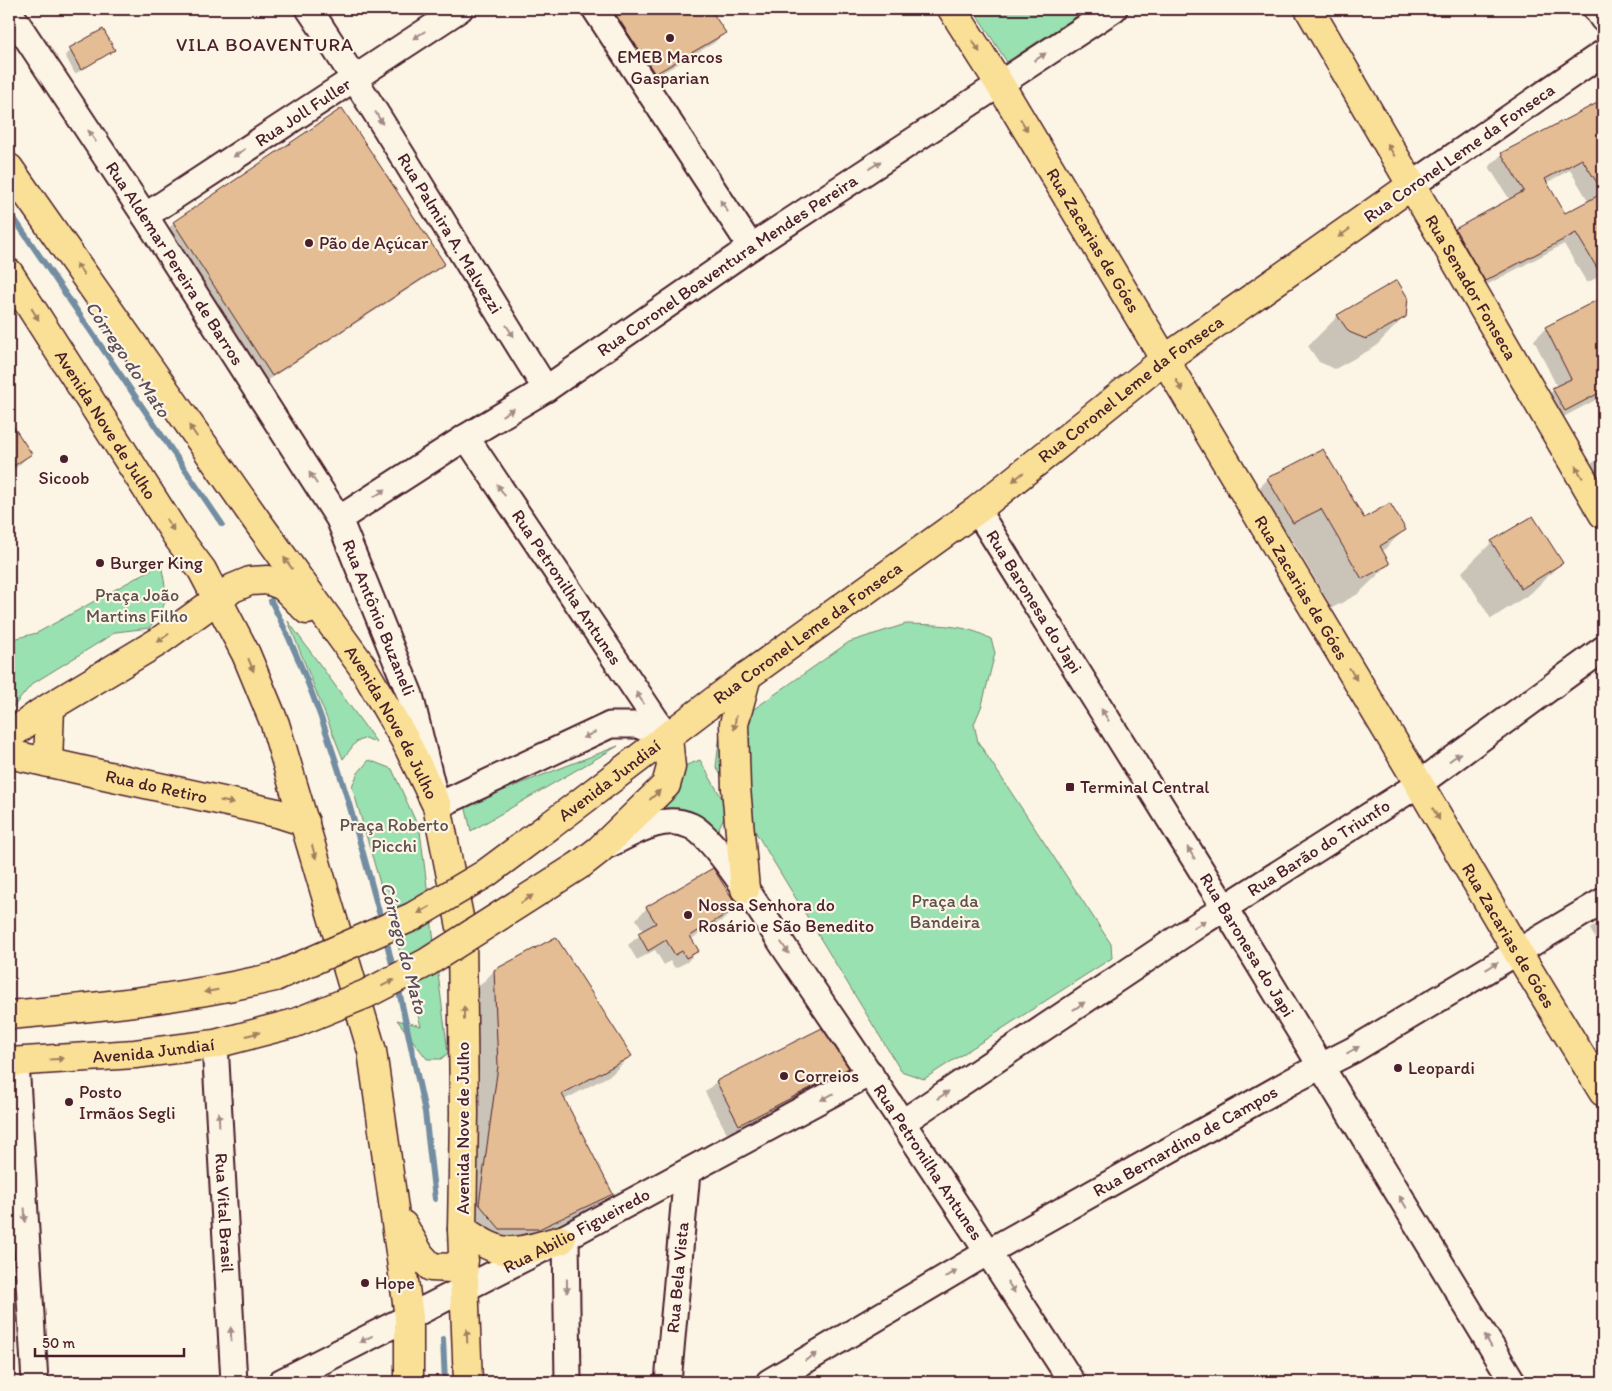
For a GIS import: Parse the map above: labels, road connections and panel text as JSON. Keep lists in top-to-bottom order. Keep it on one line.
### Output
{"streets":{"main road":["Rua Coronel Leme da Fonseca","Rua Zacarias de Góes","Rua Senador Fonseca","Avenida Nove de Julho","Avenida Jundiaí","Rua do Retiro"],"street":["Rua Joll Fuller","Rua Palmira A. Malvezzi","Rua Aldemar Pereira de Barros","Rua Coronel Boaventura Mendes Pereira","Rua Petronilha Antunes","Rua Baronesa do Japi","Rua Antônio Buzaneli","Rua Barão do Triunfo","Rua Bernardino de Campos","Rua Vital Brasil","Rua Abilio Figueiredo","Rua Bela Vista"]},"crossings":[["Rua Joll Fuller","Rua Palmira A. Malvezzi"],["Rua Joll Fuller","Rua Aldemar Pereira de Barros"],["Rua Coronel Leme da Fonseca","Rua Zacarias de Góes"],["Rua Coronel Leme da Fonseca","Rua Senador Fonseca"],["Rua Coronel Leme da Fonseca","Rua Petronilha Antunes"],["Rua Coronel Leme da Fonseca","Rua Baronesa do Japi"],["Rua Coronel Leme da Fonseca","Avenida Jundiaí"],["Rua Palmira A. Malvezzi","Rua Coronel Boaventura Mendes Pereira"],["Rua Zacarias de Góes","Rua Coronel Boaventura Mendes Pereira"],["Rua Zacarias de Góes","Rua Barão do Triunfo"],["Rua Zacarias de Góes","Rua Bernardino de Campos"],["Rua Aldemar Pereira de Barros","Rua Coronel Boaventura Mendes Pereira"],["Rua Aldemar Pereira de Barros","Rua Antônio Buzaneli"],["Rua Coronel Boaventura Mendes Pereira","Rua Petronilha Antunes"],["Rua Coronel Boaventura Mendes Pereira","Rua Antônio Buzaneli"],["Avenida Nove de Julho","Rua Antônio Buzaneli"],["Avenida Nove de Julho","Rua do Retiro"],["Avenida Nove de Julho","Rua Abilio Figueiredo"],["Rua Petronilha Antunes","Avenida Jundiaí"],["Rua Petronilha Antunes","Rua Barão do Triunfo"],["Rua Petronilha Antunes","Rua Bernardino de Campos"],["Rua Petronilha Antunes","Rua Abilio Figueiredo"],["Rua Baronesa do Japi","Rua Barão do Triunfo"],["Rua Baronesa do Japi","Rua Bernardino de Campos"],["Avenida Jundiaí","Rua Vital Brasil"],["Rua Abilio Figueiredo","Rua Bela Vista"]],"one_way":["Rua Joll Fuller","Rua Coronel Leme da Fonseca","Rua Palmira A. Malvezzi","Rua Zacarias de Góes","Rua Aldemar Pereira de Barros","Rua Coronel Boaventura Mendes Pereira","Rua Senador Fonseca","Rua Baronesa do Japi","Rua do Retiro","Rua Barão do Triunfo","Rua Bernardino de Campos","Rua Abilio Figueiredo"],"districts":["VILA BOAVENTURA"],"water":["Córrego do Mato"],"parks":["Praça João Martins Filho","Praça Roberto Picchi","Praça da Bandeira"],"places":{"other":["EMEB Marcos Gasparian","Pão de Açúcar","Sicoob","Burger King","Nossa Senhora do Rosário e São Benedito","Leopardi","Correios","Posto Irmãos Segli","Hope"],"transit":["Terminal Central"]},"scale_bar":"50 m"}
